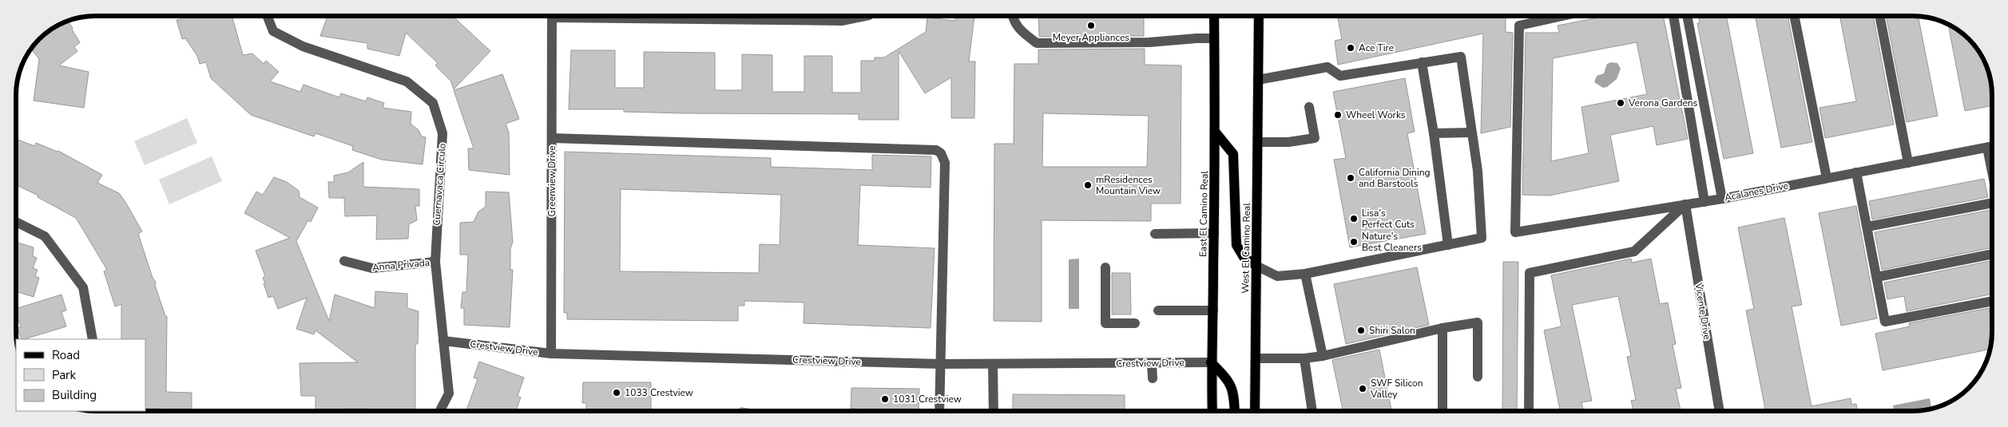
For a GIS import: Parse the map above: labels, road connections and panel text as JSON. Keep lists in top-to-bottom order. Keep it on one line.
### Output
{"streets":{"main road":["East El Camino Real","West El Camino Real"],"street":["Greenview Drive","Cuernavaca Circulo","Acalanes Drive","Anna Privada","Vicente Drive","Crestview Drive"]},"crossings":[["Greenview Drive","Crestview Drive"],["Cuernavaca Circulo","Anna Privada"],["Cuernavaca Circulo","Crestview Drive"],["Acalanes Drive","Vicente Drive"],["East El Camino Real","Crestview Drive"]],"places":["Meyer Appliances","Ace Tire","Verona Gardens","Wheel Works","California Dining and Barstools","mResidences Mountain View","Lisa's Perfect Cuts","Nature's Best Cleaners","Shiri Salon","SWF Silicon Valley","1033 Crestview","1031 Crestview"],"legend":["Road","Park","Building"]}
